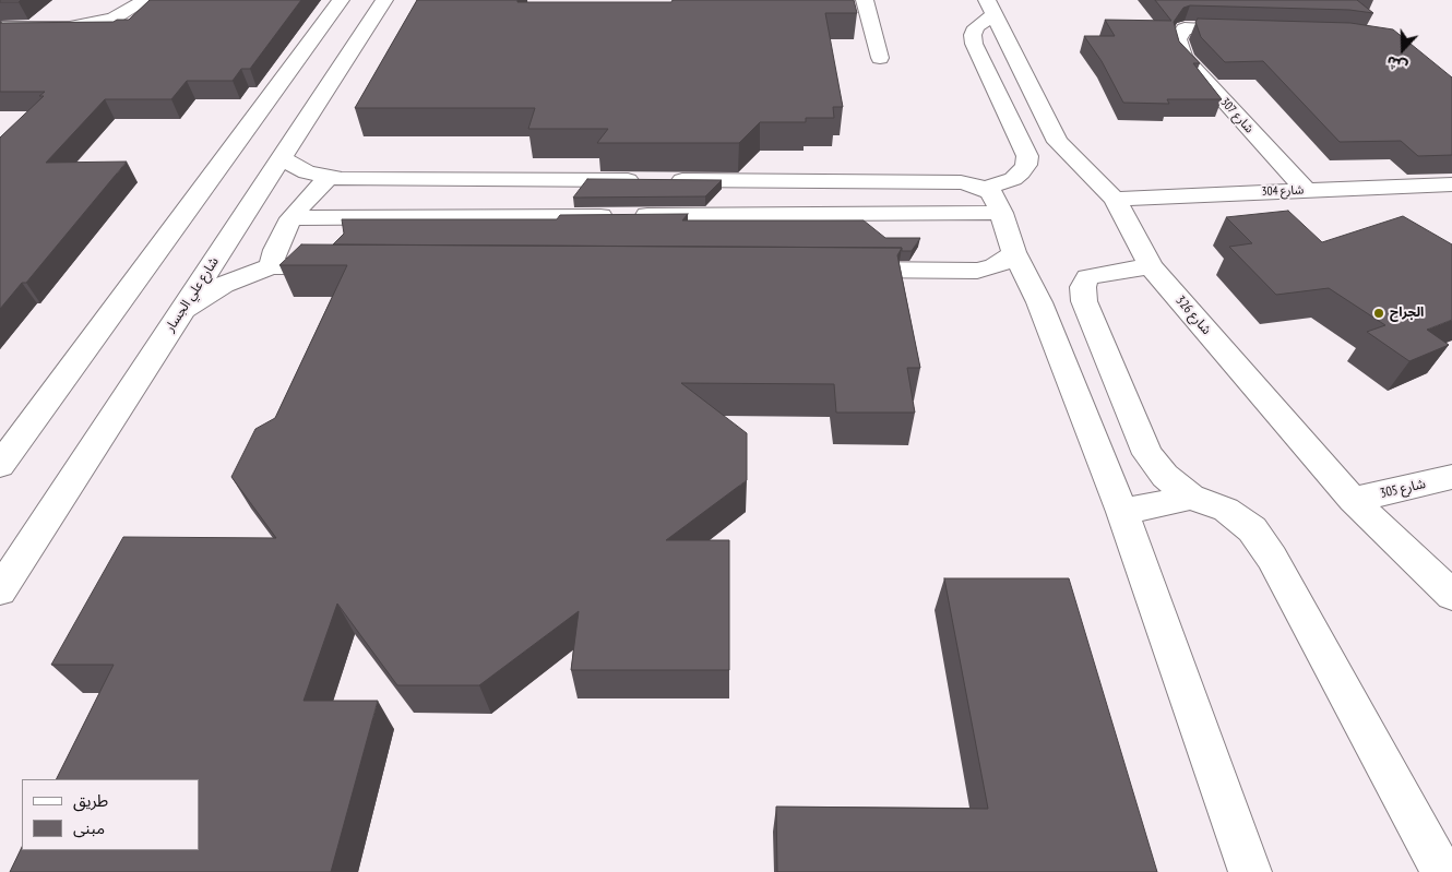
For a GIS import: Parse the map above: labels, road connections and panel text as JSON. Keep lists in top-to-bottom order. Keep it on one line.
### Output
{"streets":{"street":["شارع 307","شارع 304","شارع علي الجسار","شارع 326","شارع 305"]},"crossings":[["شارع 307","شارع 304"],["شارع 304","شارع 326"],["شارع 326","شارع 305"]],"places":["الجراح"],"legend":["طريق","مبنى"],"north":"bottom"}
